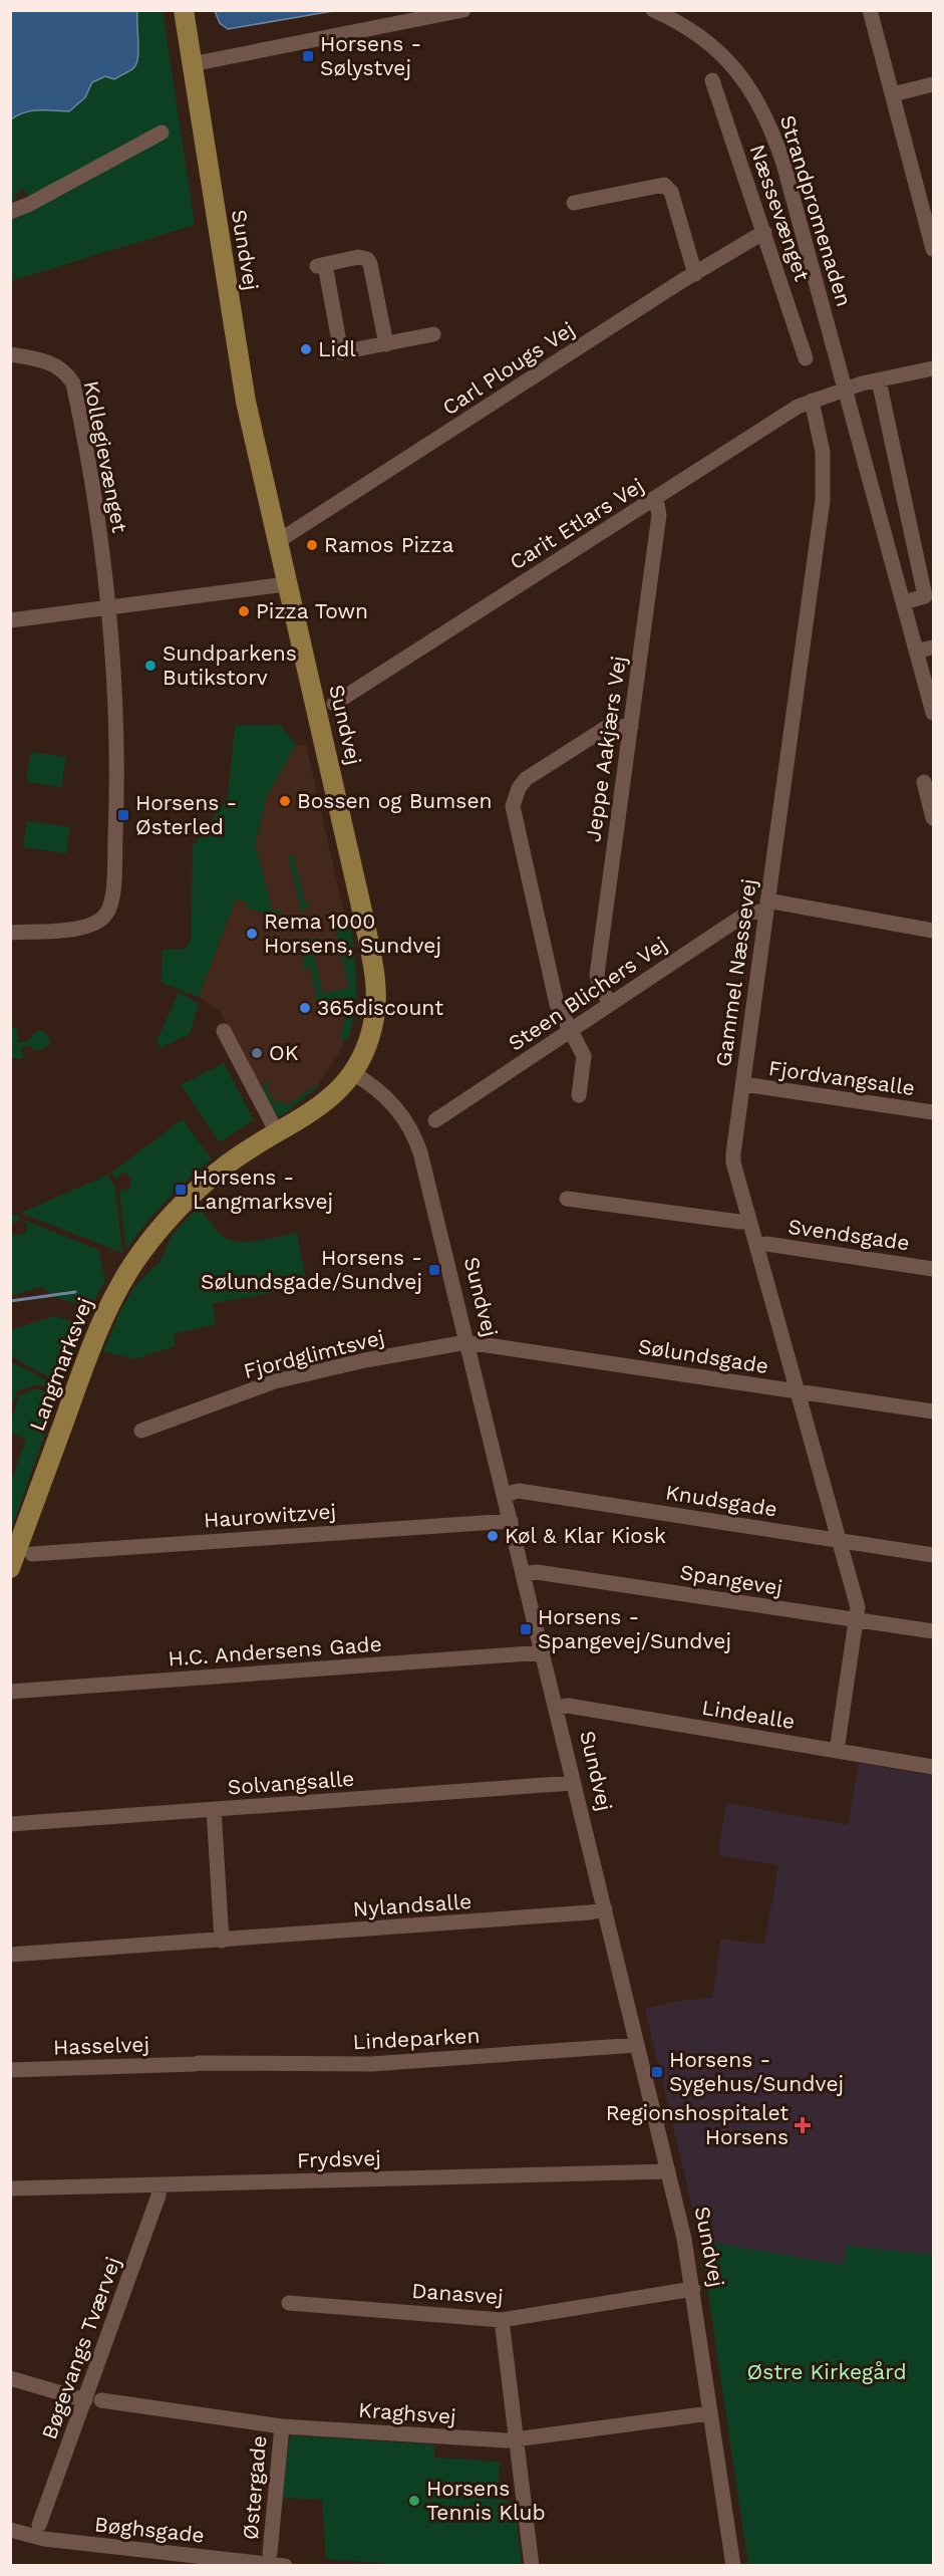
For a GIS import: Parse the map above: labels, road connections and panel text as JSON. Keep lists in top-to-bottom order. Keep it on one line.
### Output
{"streets":{"main road":["Sundvej","Langmarksvej"],"street":["Strandpromenaden","Næssevænget","Carl Plougs Vej","Kollegievænget","Carit Etlars Vej","Jeppe Aakjærs Vej","Gammel Næssevej","Steen Blichers Vej","Fjordvangsalle","Svendsgade","Fjordglimtsvej","Sølundsgade","Knudsgade","Haurowitzvej","Spangevej","H.C. Andersens Gade","Lindealle","Solvangsalle","Nylandsalle","Lindeparken","Hasselvej","Frydsvej","Danasvej","Bøgevangs Tværvej","Kraghsvej","Østergade","Bøghsgade"]},"crossings":[["Strandpromenaden","Carit Etlars Vej"],["Næssevænget","Carl Plougs Vej"],["Sundvej","Carl Plougs Vej"],["Sundvej","Fjordglimtsvej"],["Sundvej","Sølundsgade"],["Sundvej","Langmarksvej"],["Sundvej","Knudsgade"],["Sundvej","Haurowitzvej"],["Sundvej","Spangevej"],["Sundvej","H.C. Andersens Gade"],["Sundvej","Lindealle"],["Sundvej","Solvangsalle"],["Sundvej","Nylandsalle"],["Sundvej","Lindeparken"],["Sundvej","Frydsvej"],["Sundvej","Danasvej"],["Sundvej","Kraghsvej"],["Carit Etlars Vej","Jeppe Aakjærs Vej"],["Carit Etlars Vej","Gammel Næssevej"],["Jeppe Aakjærs Vej","Steen Blichers Vej"],["Gammel Næssevej","Steen Blichers Vej"],["Gammel Næssevej","Fjordvangsalle"],["Gammel Næssevej","Svendsgade"],["Gammel Næssevej","Sølundsgade"],["Gammel Næssevej","Knudsgade"],["Gammel Næssevej","Spangevej"],["Gammel Næssevej","Lindealle"],["Fjordglimtsvej","Sølundsgade"],["Lindeparken","Hasselvej"],["Frydsvej","Bøgevangs Tværvej"],["Kraghsvej","Østergade"],["Østergade","Bøghsgade"]],"parks":["Østre Kirkegård"],"places":{"transit":["Horsens - Sølystvej","Horsens - Østerled","Horsens - Langmarksvej","Horsens - Sølundsgade/Sundvej","Horsens - Spangevej/Sundvej","Horsens - Sygehus/Sundvej"],"other":["Lidl","Ramos Pizza","Pizza Town","Sundparkens Butikstorv","Bossen og Bumsen","Rema 1000 Horsens, Sundvej","365discount","OK","Køl & Klar Kiosk","Horsens Tennis Klub"],"health":["Regionshospitalet Horsens"]}}
